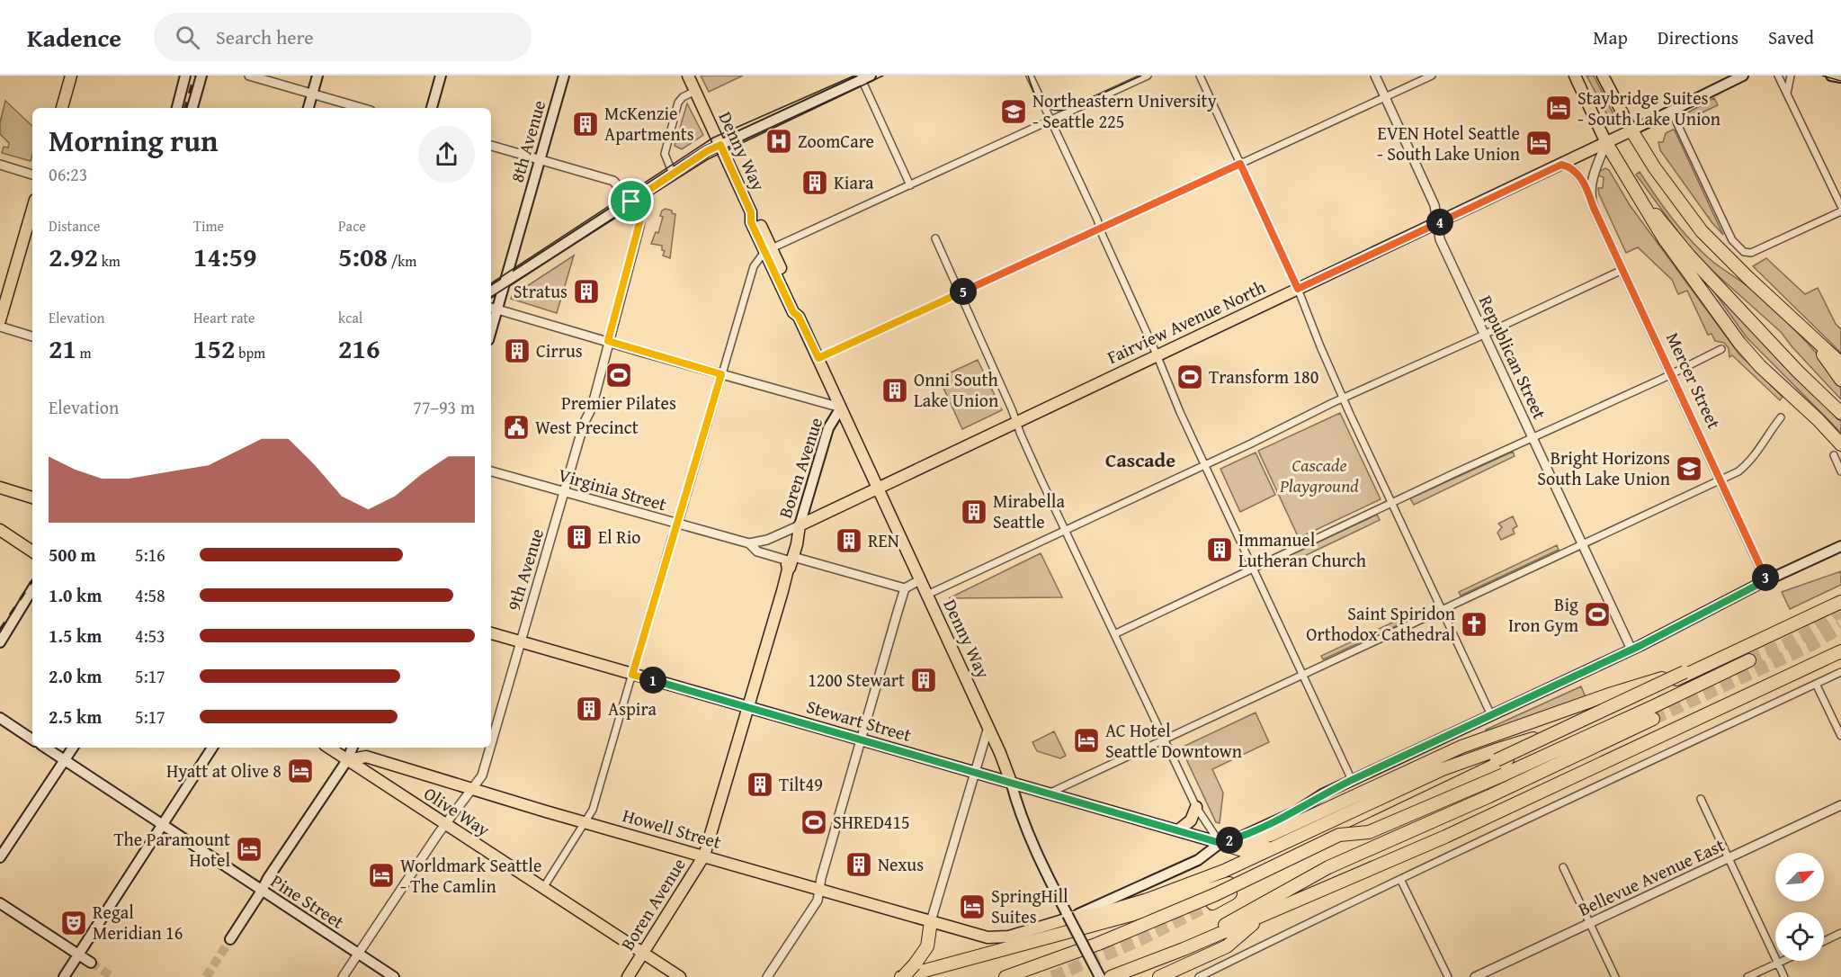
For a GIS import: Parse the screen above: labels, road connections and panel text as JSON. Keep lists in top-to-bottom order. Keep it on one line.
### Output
{"streets":{"main road":["8th Avenue","Denny Way","Fairview Avenue North","Boren Avenue","Stewart Street","Olive Way","Howell Street","Pine Street"],"street":["Republican Street","Mercer Street","Virginia Street","9th Avenue","Bellevue Avenue East"]},"crossings":[["Denny Way","Fairview Avenue North"],["Denny Way","Boren Avenue"],["Denny Way","Stewart Street"],["Fairview Avenue North","Republican Street"],["Fairview Avenue North","Mercer Street"],["Fairview Avenue North","Boren Avenue"],["Boren Avenue","Virginia Street"],["Boren Avenue","Stewart Street"],["Boren Avenue","Olive Way"],["Boren Avenue","Howell Street"],["Virginia Street","9th Avenue"],["9th Avenue","Stewart Street"],["9th Avenue","Olive Way"],["9th Avenue","Howell Street"],["9th Avenue","Pine Street"],["Olive Way","Howell Street"]],"districts":["Cascade"],"parks":["Cascade Playground"],"places":{"hotel":["Staybridge Suites - South Lake Union","EVEN Hotel Seattle - South Lake Union","AC Hotel Seattle Downtown","Hyatt at Olive 8","The Paramount Hotel","Worldmark Seattle - The Camlin","SpringHill Suites"],"school or university":["Northeastern University - Seattle 225","Bright Horizons South Lake Union"],"building":["McKenzie Apartments","Kiara","Stratus","Cirrus","Onni South Lake Union","Mirabella Seattle","El Rio","REN","Immanuel Lutheran Church","1200 Stewart","Aspira","Tilt49","Nexus"],"hospital":["ZoomCare"],"sports":["Premier Pilates","Transform 180","Big Iron Gym","SHRED415"],"public building":["West Precinct"],"church":["Saint Spiridon Orthodox Cathedral"],"theatre":["Regal Meridian 16"]},"north":"top right","page":{"header":"Kadence","search":"Search here","nav":["Map","Directions","Saved"],"heading":["Morning run","06:23"],"stats":[["Distance","2.92 km"],["Time","14:59"],["Pace","5:08 /km"],["Elevation","21 m"],["Heart rate","152 bpm"],["kcal","216"]],"pins":["4","5","3","1","2"],"chart":["Elevation","77–93 m"],"list":[{"name":"500 m","note":"5:16"},{"name":"1.0 km","note":"4:58"},{"name":"1.5 km","note":"4:53"},{"name":"2.0 km","note":"5:17"},{"name":"2.5 km","note":"5:17"}]}}
